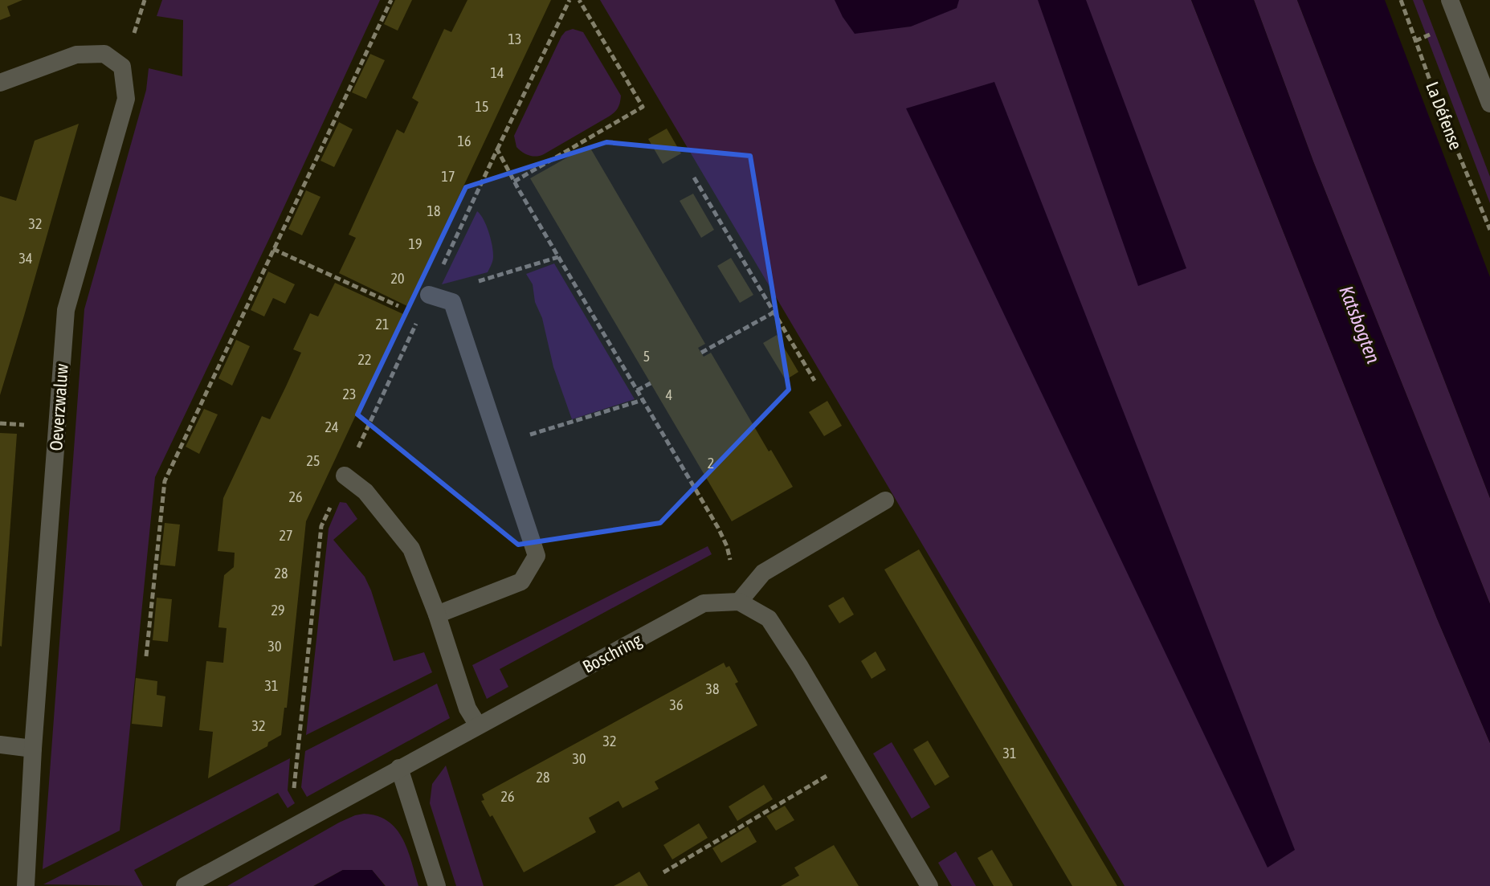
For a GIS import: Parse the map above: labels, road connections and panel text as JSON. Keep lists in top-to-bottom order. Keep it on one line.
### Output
{"streets":{"street":["Oeverzwaluw","Boschring"],"path":["La Défense"]},"water":["Katsbogten"],"house_numbers":["13","14","15","16","17","18","32","19","34","20","21","5","22","23","4","24","25","2","26","27","28","29","30","31","38","36","32","32","31","30","28","26"]}
